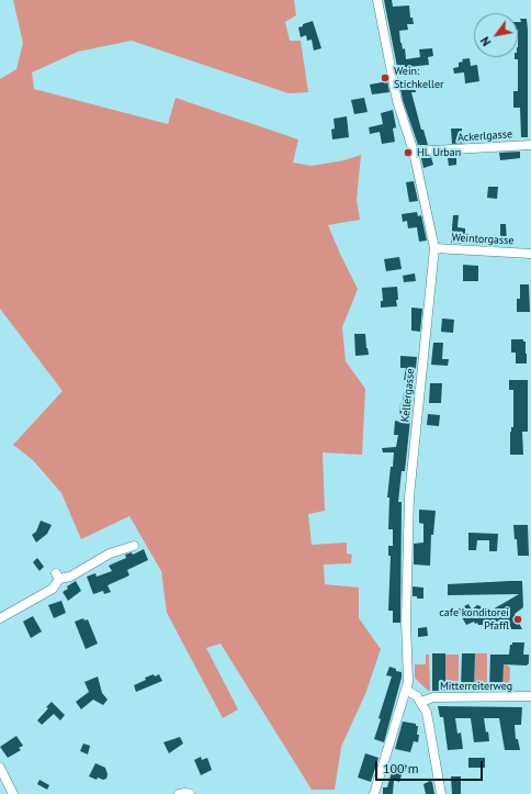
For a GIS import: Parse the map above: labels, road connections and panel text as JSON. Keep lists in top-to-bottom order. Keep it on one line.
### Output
{"streets":{"street":["Ackerlgasse","Weintorgasse","Kellergasse","Mitterreiterweg"]},"crossings":[["Ackerlgasse","Kellergasse"],["Weintorgasse","Kellergasse"]],"places":["Wein: Stichkeller","Hl. Urban","cafe konditorei Pfaffl"],"scale_bar":"100 m","north":"bottom left"}
